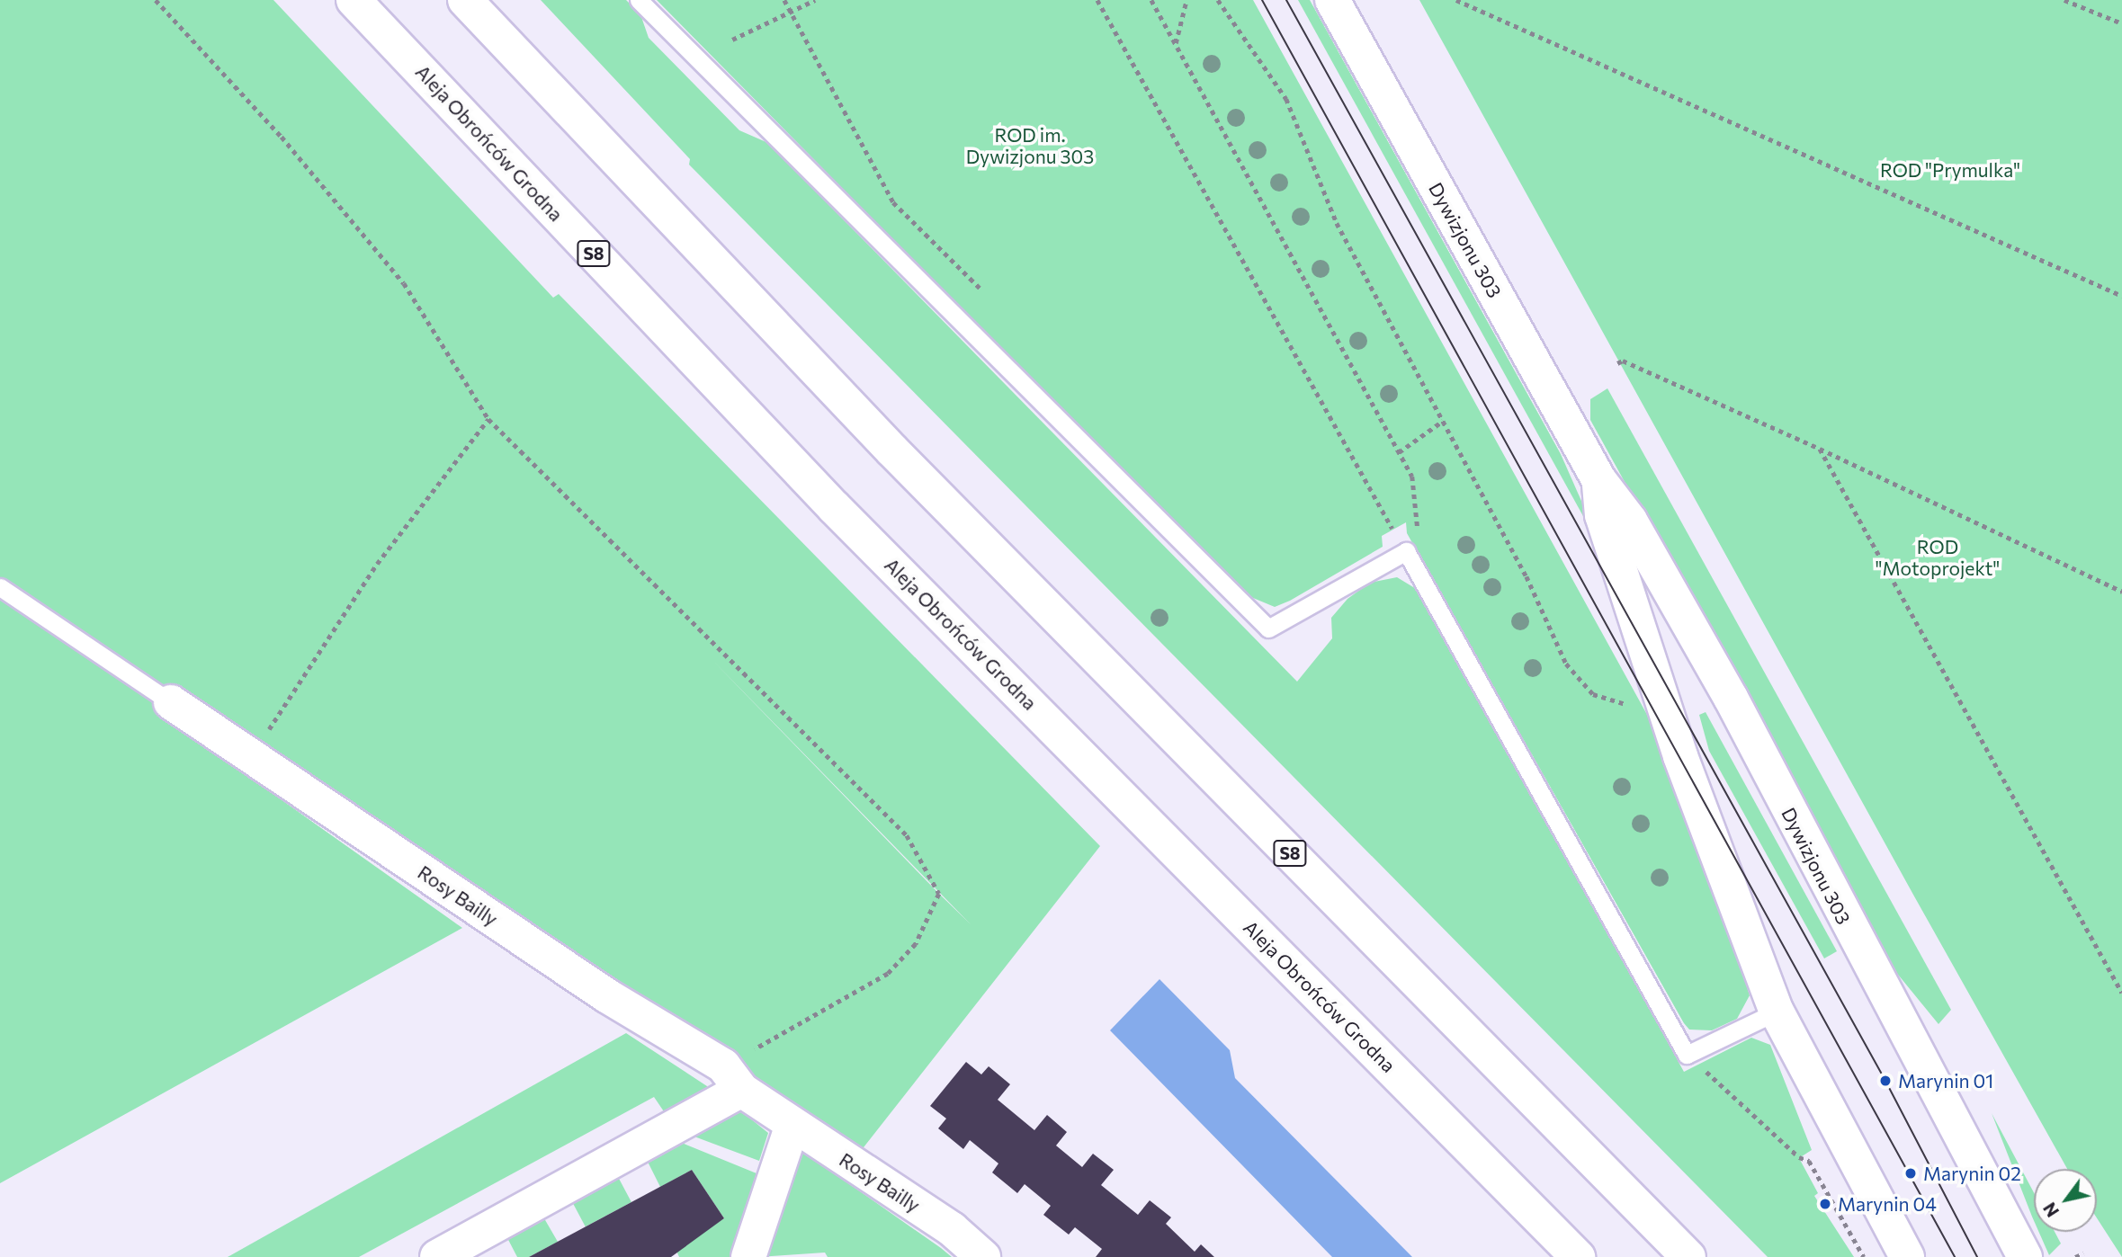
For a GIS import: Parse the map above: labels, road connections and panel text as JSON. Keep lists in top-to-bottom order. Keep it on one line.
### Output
{"streets":{"main road":["Aleja Obrońców Grodna","Dywizjonu 303","S8","Rosy Bailly"]},"parks":["ROD im. Dywizjonu 303","ROD \"Prymulka\"","ROD \"Motoprojekt\""],"places":["Marynin 01","Marynin 02","Marynin 04"],"north":"bottom left"}
